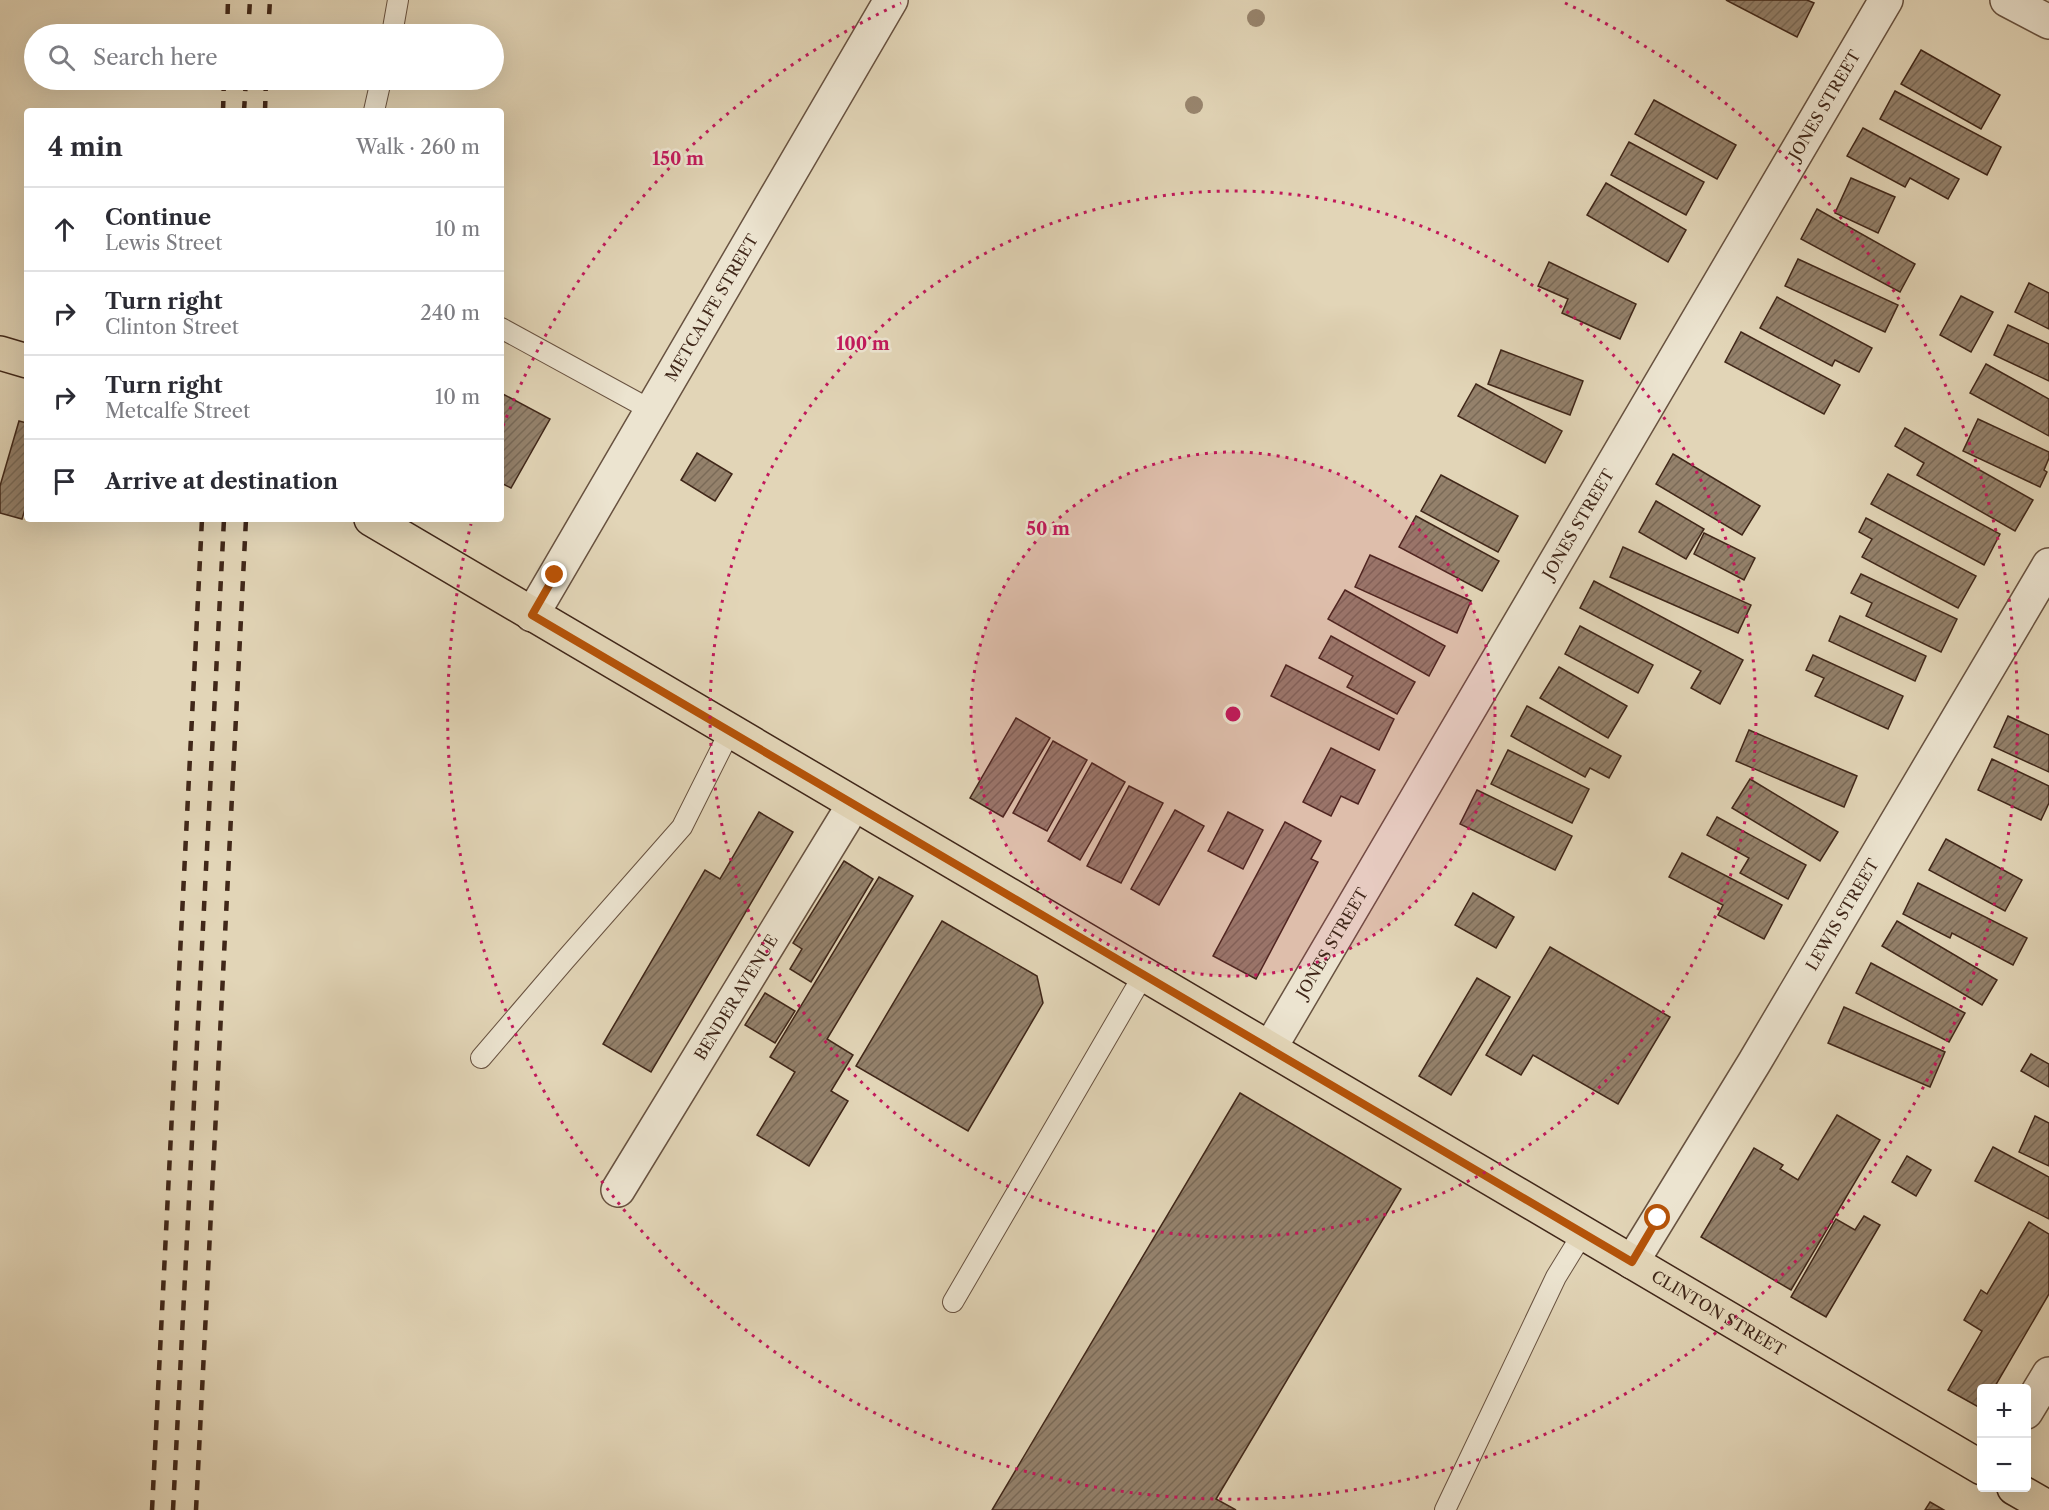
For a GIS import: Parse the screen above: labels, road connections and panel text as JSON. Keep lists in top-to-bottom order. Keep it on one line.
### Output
{"streets":{"main road":["CLINTON STREET"],"street":["JONES STREET","METCALFE STREET","LEWIS STREET","BENDER AVENUE"]},"crossings":[["JONES STREET","CLINTON STREET"],["METCALFE STREET","CLINTON STREET"],["LEWIS STREET","CLINTON STREET"],["BENDER AVENUE","CLINTON STREET"]],"page":{"search":"Search here","heading":["4 min","Walk · 260 m"],"list":[["Continue","Lewis Street","10 m"],["Turn right","Clinton Street","240 m"],["Turn right","Metcalfe Street","10 m"],"Arrive at destination"],"map_buttons":["+","−"]},"rings":["150 m","100 m","50 m"]}
